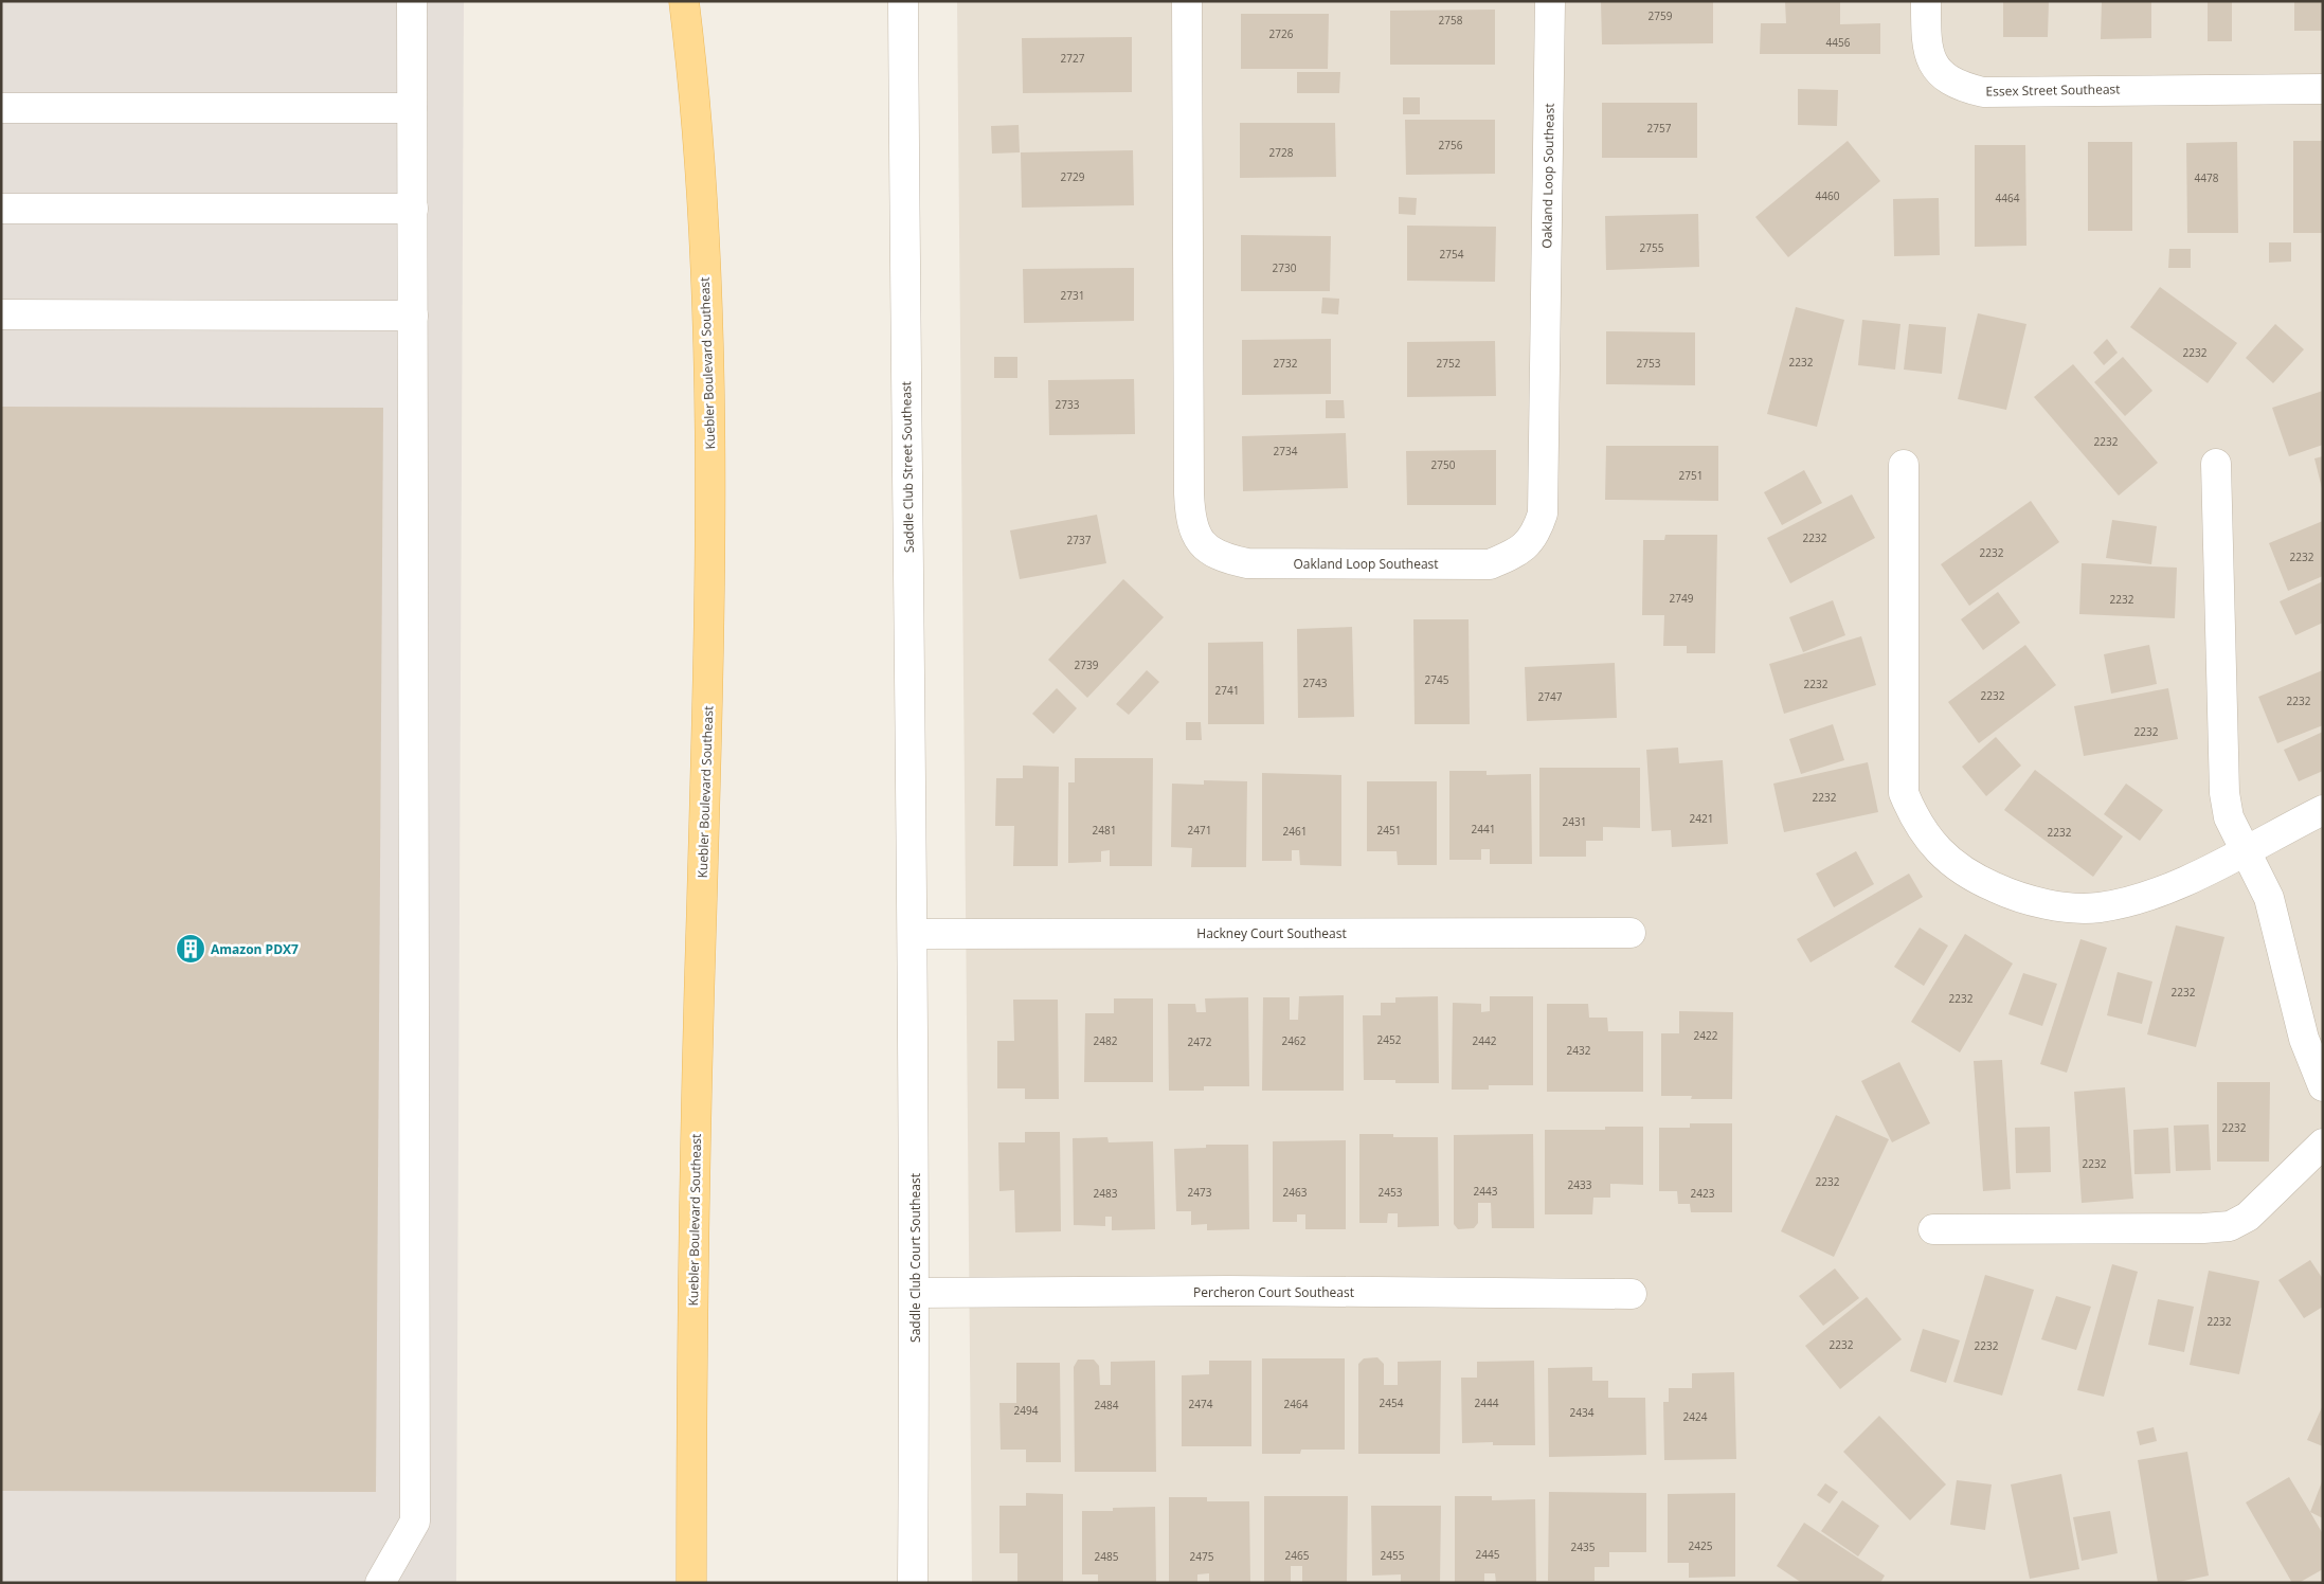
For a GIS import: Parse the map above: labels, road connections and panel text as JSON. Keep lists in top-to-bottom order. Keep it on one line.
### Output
{"streets":{"main road":["Kuebler Boulevard Southeast"],"street":["Essex Street Southeast","Oakland Loop Southeast","Saddle Club Street Southeast","Hackney Court Southeast","Saddle Club Court Southeast","Percheron Court Southeast"]},"crossings":[["Saddle Club Street Southeast","Hackney Court Southeast"],["Saddle Club Street Southeast","Saddle Club Court Southeast"],["Hackney Court Southeast","Saddle Club Court Southeast"],["Saddle Club Court Southeast","Percheron Court Southeast"]],"places":{"building":["Amazon PDX7"]},"house_numbers":["2759","2758","2726","4456","2727","2757","2756","2728","2729","4478","4460","4464","2755","2754","2730","2731","2232","2232","2732","2752","2753","2733","2232","2734","2750","2751","2232","2737","2232","2232","2749","2232","2739","2745","2743","2232","2741","2232","2747","2232","2232","2232","2421","2431","2441","2481","2471","2451","2461","2232","2232","2232","2422","2452","2482","2462","2442","2472","2432","2232","2232","2232","2433","2443","2473","2463","2453","2483","2423","2232","2232","2232","2454","2444","2474","2464","2484","2494","2434","2424","2425","2435","2445","2465","2455","2485","2475"]}
